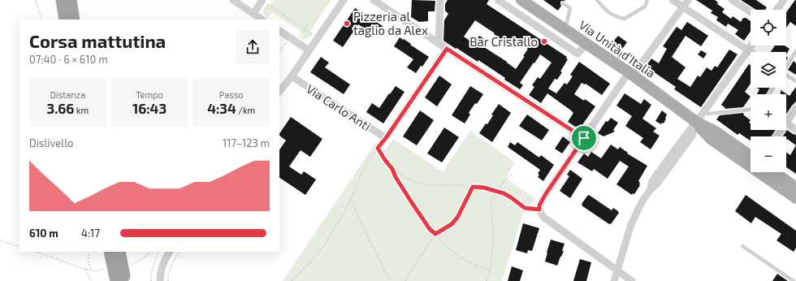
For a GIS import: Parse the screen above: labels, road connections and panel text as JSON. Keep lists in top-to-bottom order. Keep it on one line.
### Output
{"streets":{"main road":["Via Unità d'Italia"],"street":["Via Carlo Anti"]},"places":["Pizzeria al taglio da Alex","Bar Cristallo"],"page":{"map_buttons":["+","−"],"heading":["Corsa mattutina","07:40 · 6 × 610 m"],"stats":[["Distanza","3.66 km"],["Tempo","16:43"],["Passo","4:34 /km"]],"chart":["Dislivello","117–123 m"],"list":[{"name":"610 m","note":"4:17"}]}}
